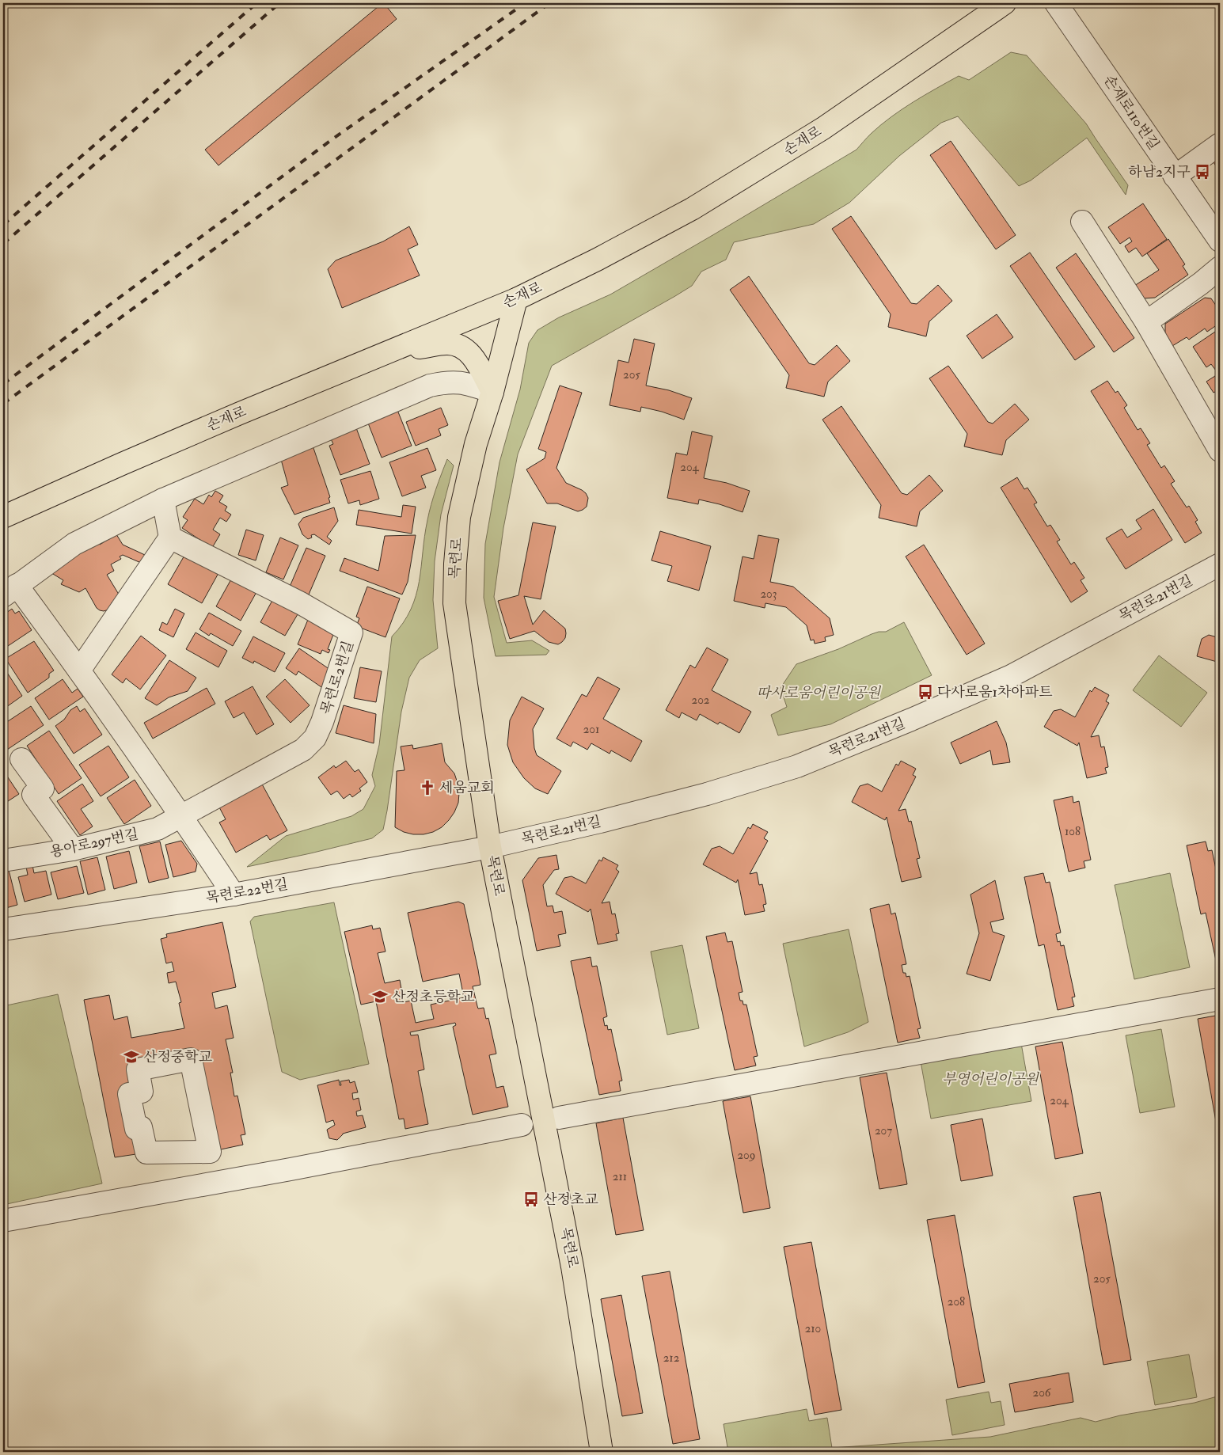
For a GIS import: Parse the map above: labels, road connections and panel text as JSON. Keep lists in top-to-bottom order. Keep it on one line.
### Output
{"streets":{"main road":["손재로","목련로"],"street":["손재로110번길","목련로21번길","목련로2번길","용아로297번길","목련로22번길"]},"crossings":[["손재로","목련로"],["목련로","목련로21번길"],["목련로","목련로22번길"],["목련로21번길","목련로22번길"],["목련로2번길","용아로297번길"]],"parks":["따사로움어린이공원","부영어린이공원"],"places":{"bus stop":["하남2지구","다사로움1차아파트","산정초교"],"church":["세움교회"],"school or university":["산정초등학교","산정중학교"]},"house_numbers":["205","204","203","202","201","108","204","207","209","211","205","208","210","212","206"]}
